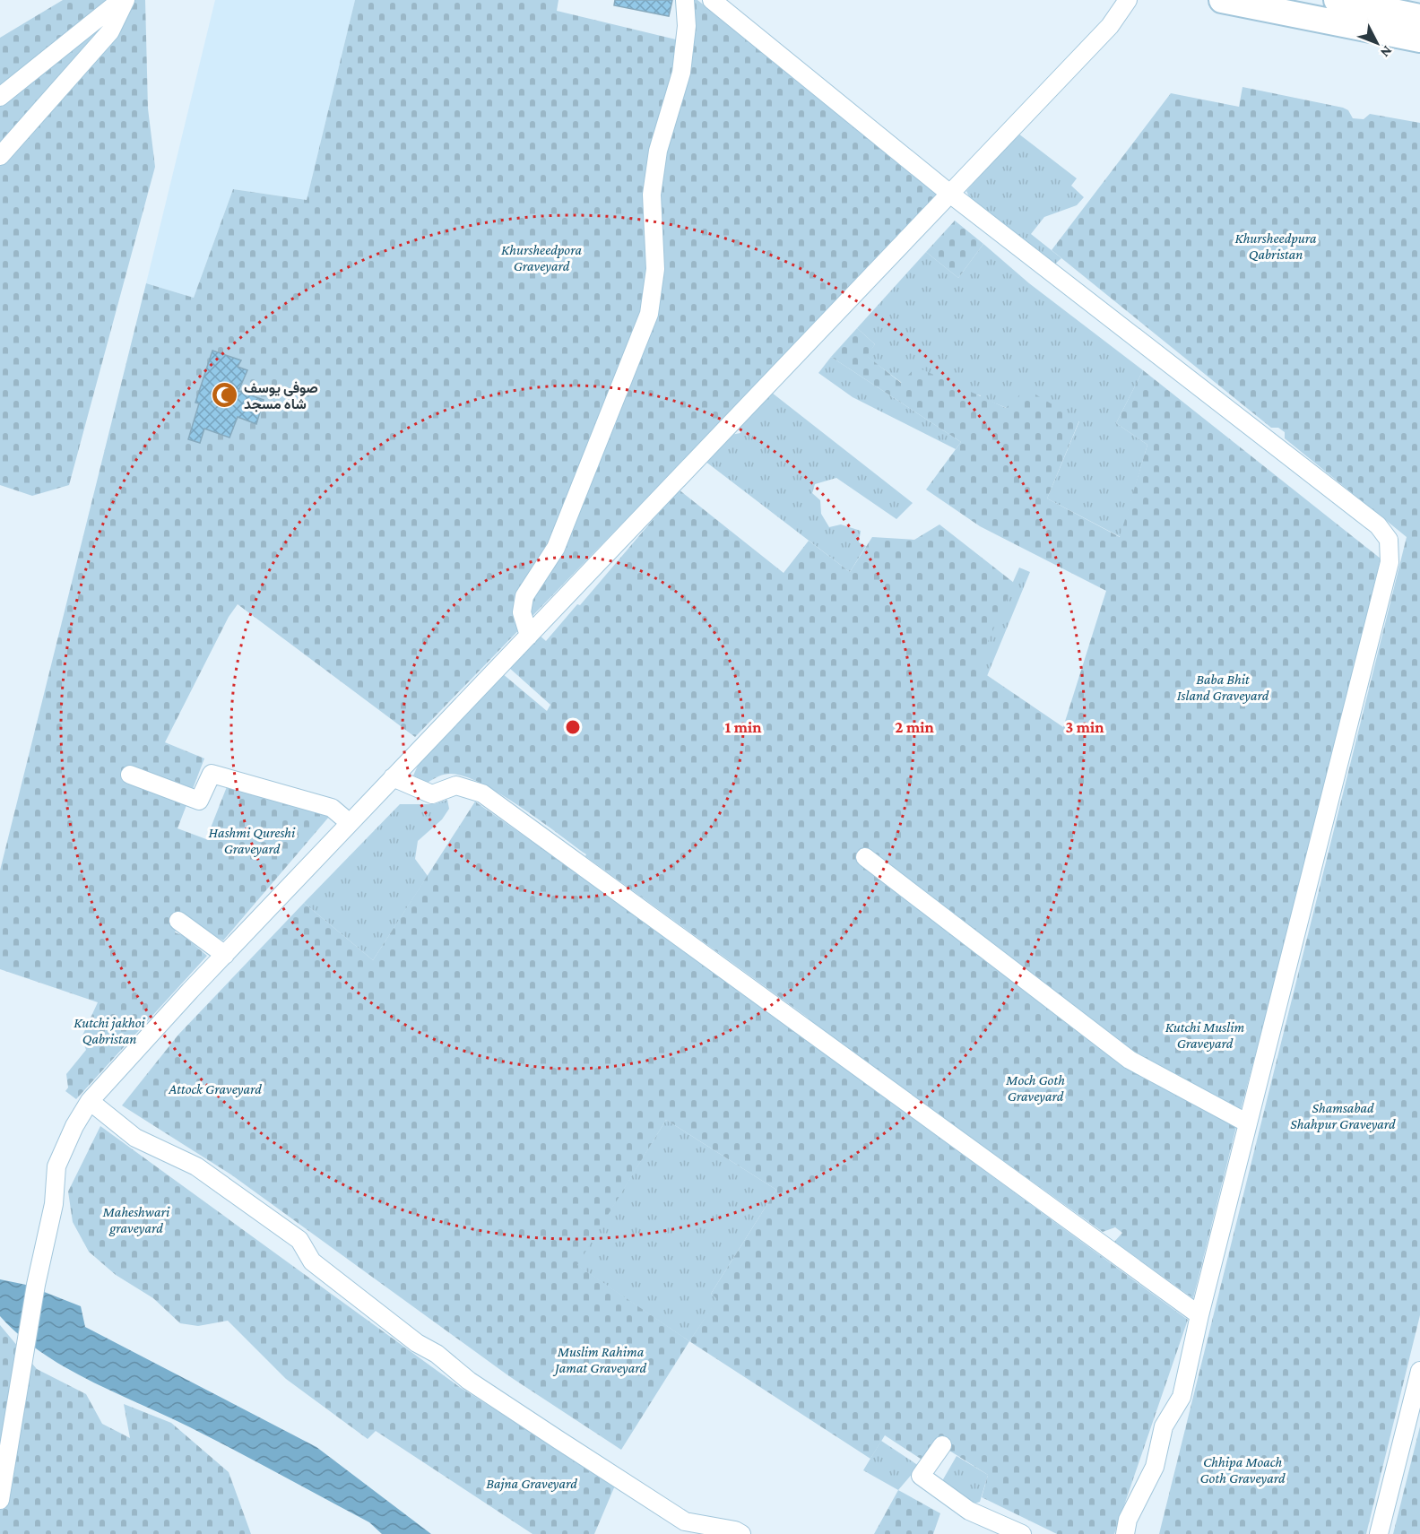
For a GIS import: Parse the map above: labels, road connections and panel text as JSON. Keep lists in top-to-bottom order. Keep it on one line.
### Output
{"parks":["Khursheedpura Qabristan","Khursheedpora Graveyard","Baba Bhit Island Graveyard","Hashmi Qureshi Graveyard","Kutchi jakhoi Qabristan","Kutchi Muslim Graveyard","Moch Goth Graveyard","Attock Graveyard","Shamsabad Shahpur Graveyard","Maheshwari graveyard","Muslim Rahima Jamat Graveyard","Chhipa Moach Goth Graveyard","Bajna Graveyard"],"places":{"mosque":["صوفی یوسف شاہ مسجد"]},"north":"bottom right","rings":["1 min","2 min","3 min"]}
